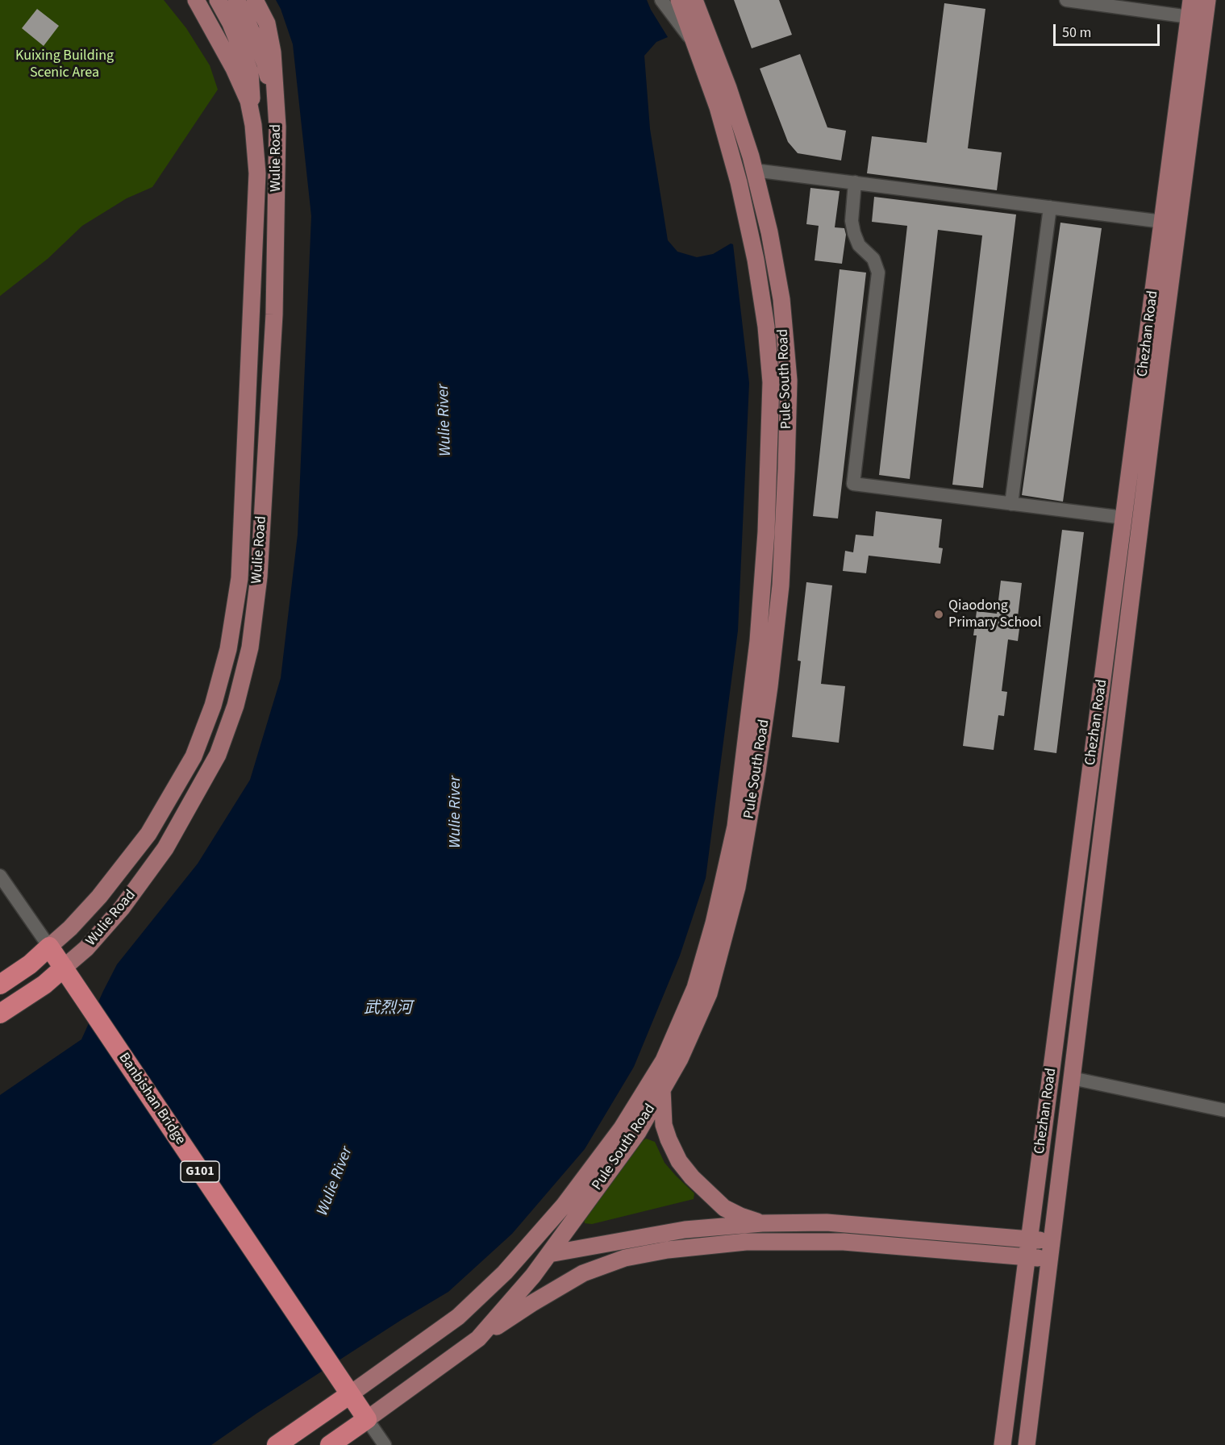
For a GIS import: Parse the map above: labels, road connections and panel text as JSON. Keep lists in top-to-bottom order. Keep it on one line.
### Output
{"streets":{"highway":["Wulie Road","Banbishan Bridge","G101"],"main road":["Chezhan Road","Pule South Road"]},"crossings":[["Wulie Road","Banbishan Bridge"],["Wulie Road","G101"],["Pule South Road","Banbishan Bridge"],["Pule South Road","G101"],["Banbishan Bridge","G101"]],"water":["Wulie River","武烈河"],"parks":["Kuixing Building Scenic Area"],"places":["Qiaodong Primary School"],"scale_bar":"50 m"}
